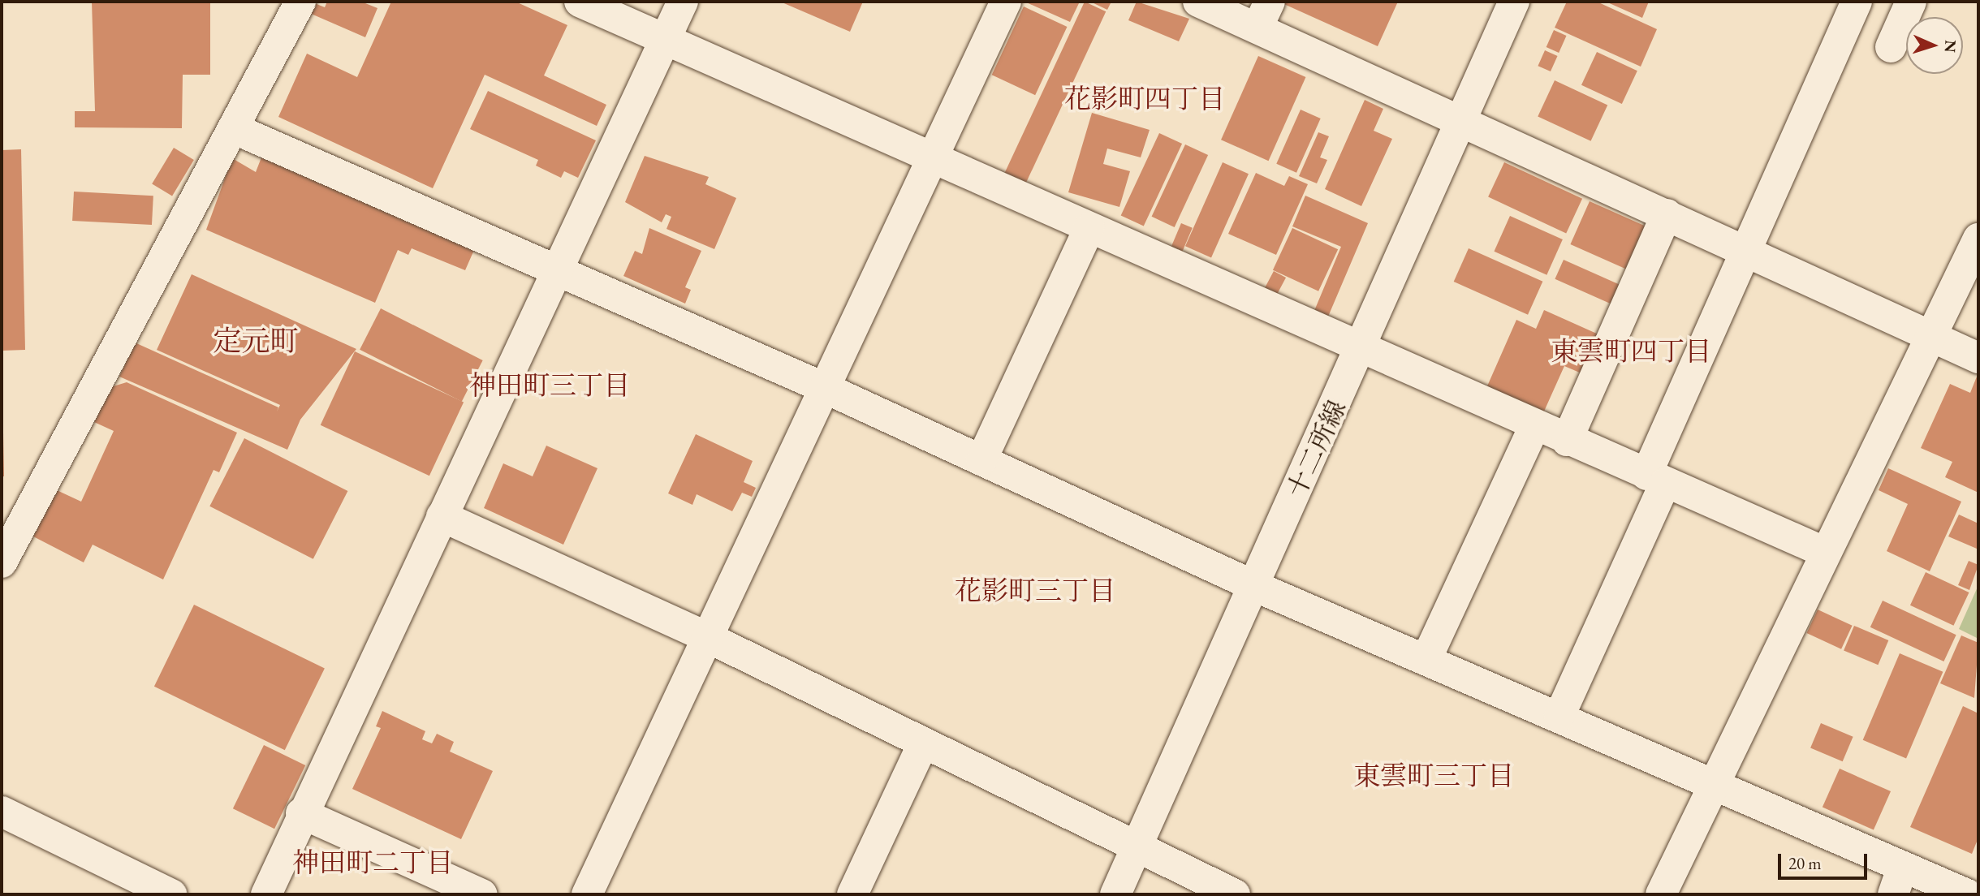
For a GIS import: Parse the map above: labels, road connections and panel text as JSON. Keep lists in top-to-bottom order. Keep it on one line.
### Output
{"streets":{"street":["十二所線"]},"districts":["花影町四丁目","定元町","東雲町四丁目","神田町三丁目","花影町三丁目","東雲町三丁目","神田町二丁目"],"scale_bar":"20 m","north":"right"}
